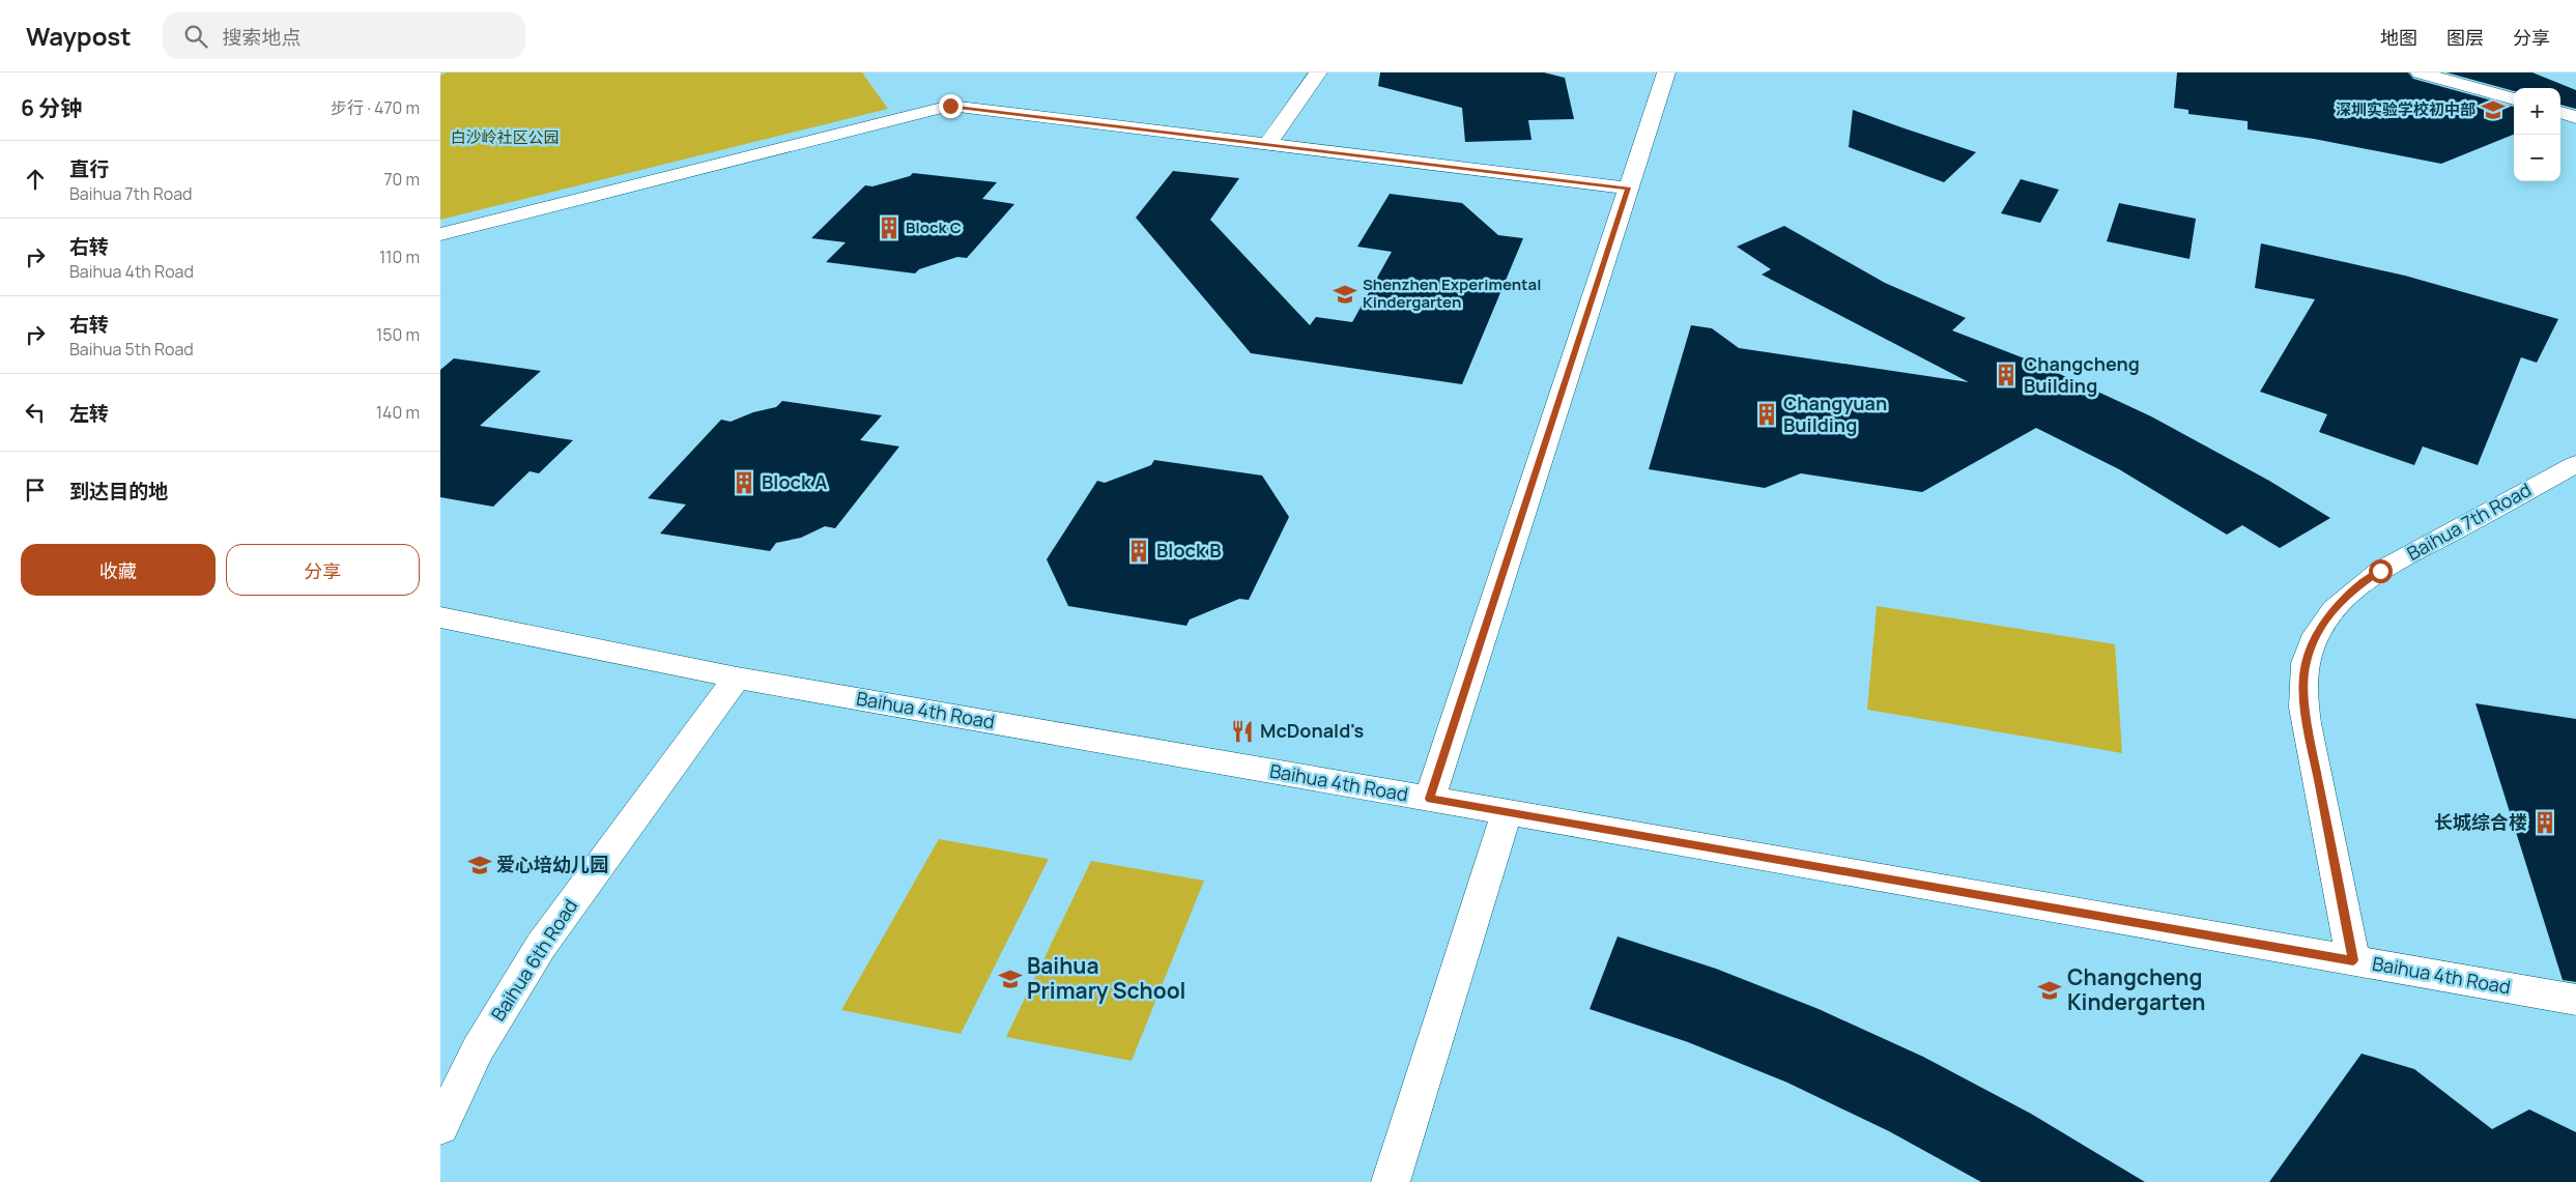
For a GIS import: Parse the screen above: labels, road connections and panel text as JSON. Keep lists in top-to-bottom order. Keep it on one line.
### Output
{"streets":{"street":["Baihua 7th Road","Baihua 4th Road","Baihua 6th Road"]},"crossings":[["Baihua 7th Road","Baihua 4th Road"],["Baihua 4th Road","Baihua 6th Road"]],"parks":["白沙岭社区公园"],"places":{"school or university":["深圳实验学校初中部","Shenzhen Experimental Kindergarten","爱心培幼儿园","Baihua Primary School","Changcheng Kindergarten"],"building":["Block C","Changcheng Building","Changyuan Building","Block A","Block B","长城综合楼"],"restaurant":["McDonald's"]},"page":{"header":"Waypost","search":"搜索地点","nav":["地图","图层","分享"],"heading":["6 分钟","步行 · 470 m"],"map_buttons":["+","−"],"list":[["直行","Baihua 7th Road","70 m"],["右转","Baihua 4th Road","110 m"],["右转","Baihua 5th Road","150 m"],["左转","140 m"],"到达目的地"],"buttons":["收藏","分享"]}}
